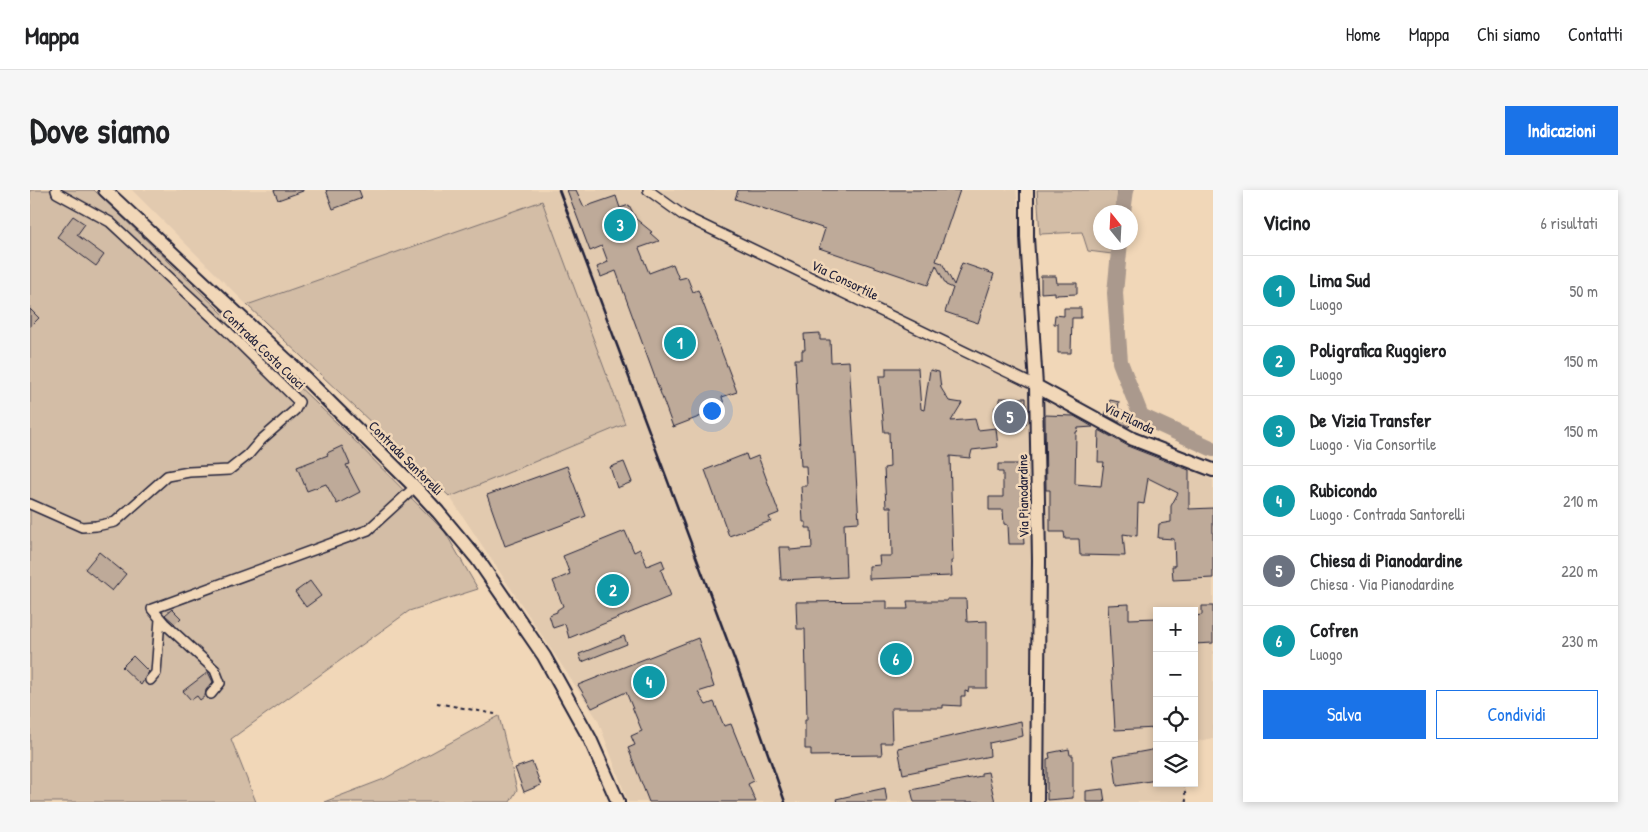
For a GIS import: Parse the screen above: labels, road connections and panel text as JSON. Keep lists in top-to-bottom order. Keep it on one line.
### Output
{"streets":{"street":["Via Consortile","Contrada Costa Cuoci","Via Filanda","Contrada Santorelli","Via Pianodardine"]},"crossings":[["Via Consortile","Via Filanda"],["Via Consortile","Via Pianodardine"],["Via Filanda","Via Pianodardine"]],"north":"top","page":{"header":"Mappa","nav":["Home","Mappa","Chi siamo","Contatti"],"buttons":["Indicazioni",["Salva","Condividi"]],"title":"Dove siamo","heading":["Vicino","6 risultati"],"pins":["3","1","5","2","6","4"],"list":[{"mark":"1","name":"Lima Sud","note":"Luogo","value":"50 m"},{"mark":"2","name":"Poligrafica Ruggiero","note":"Luogo","value":"150 m"},{"mark":"3","name":"De Vizia Transfer","note":"Luogo · Via Consortile","value":"150 m"},{"mark":"4","name":"Rubicondo","note":"Luogo · Contrada Santorelli","value":"210 m"},{"mark":"5","name":"Chiesa di Pianodardine","note":"Chiesa · Via Pianodardine","value":"220 m"},{"mark":"6","name":"Cofren","note":"Luogo","value":"230 m"}],"map_buttons":["+","−"]}}
